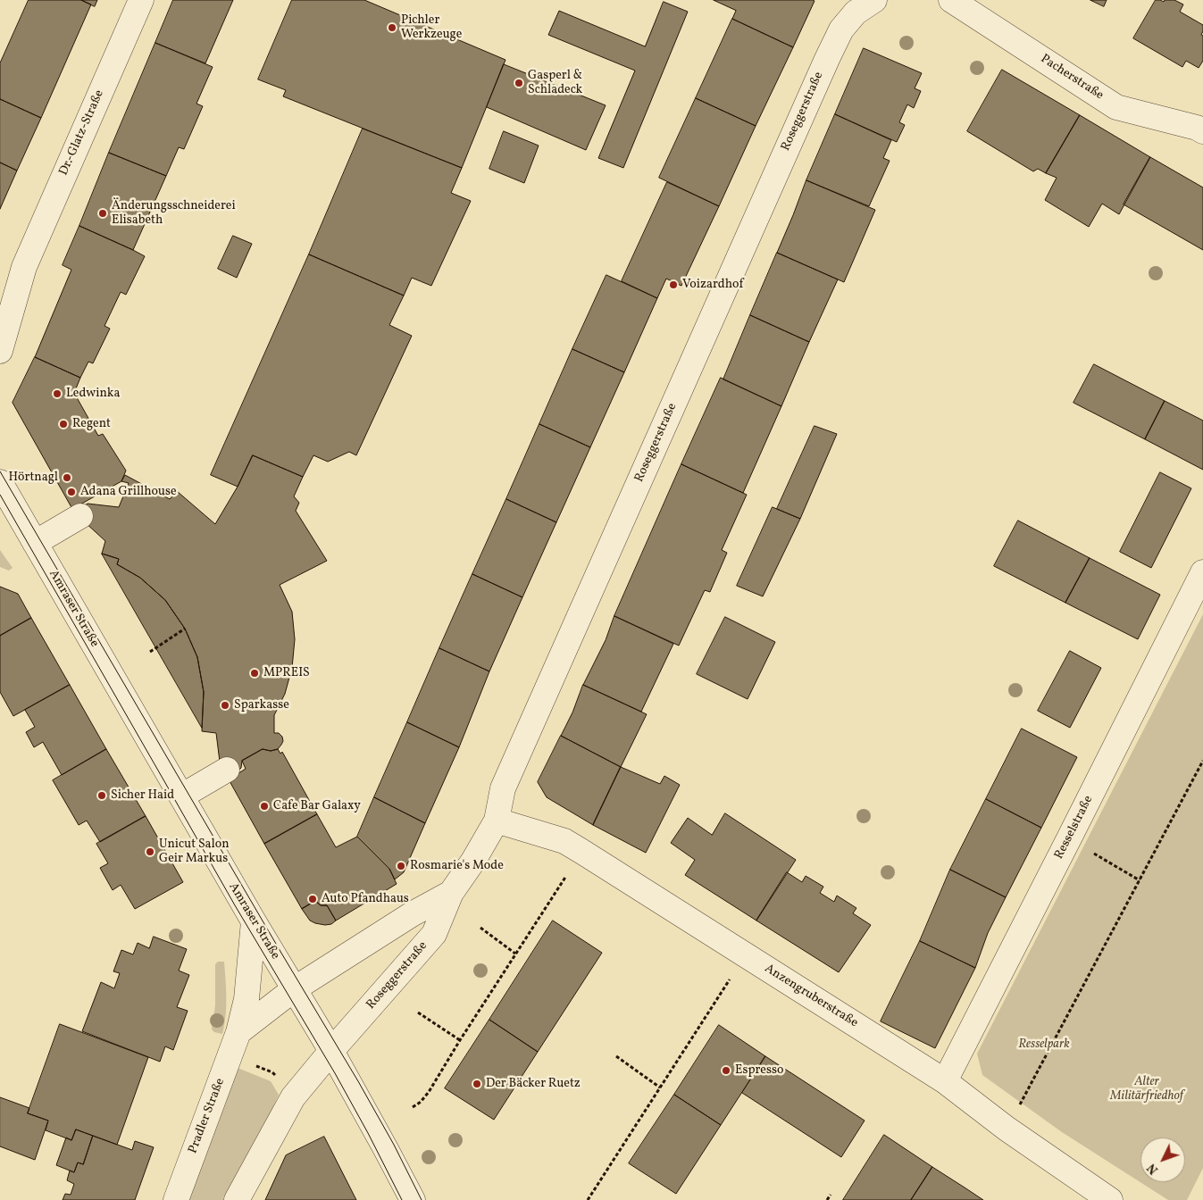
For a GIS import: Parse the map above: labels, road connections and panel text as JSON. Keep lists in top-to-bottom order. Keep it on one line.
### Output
{"streets":{"street":["Pacherstraße","Roseggerstraße","Dr.-Glatz-Straße","Amraser Straße","Resselstraße","Anzengruberstraße","Pradler Straße"]},"crossings":[["Roseggerstraße","Amraser Straße"],["Roseggerstraße","Anzengruberstraße"],["Amraser Straße","Pradler Straße"],["Resselstraße","Anzengruberstraße"]],"parks":["Resselpark","Alter Militärfriedhof"],"places":["Pichler Werkzeuge","Gasperl & Schladeck","Änderungsschneiderei Elisabeth","Voizardhof","Ledwinka","Regent","Hörtnagl","Adana Grillhouse","MPREIS","Sparkasse","Sicher Haid","Cafe Bar Galaxy","Unicut Salon Geir Markus","Rosmarie's Mode","Auto Pfandhaus","Espresso","Der Bäcker Ruetz"],"north":"bottom left"}
